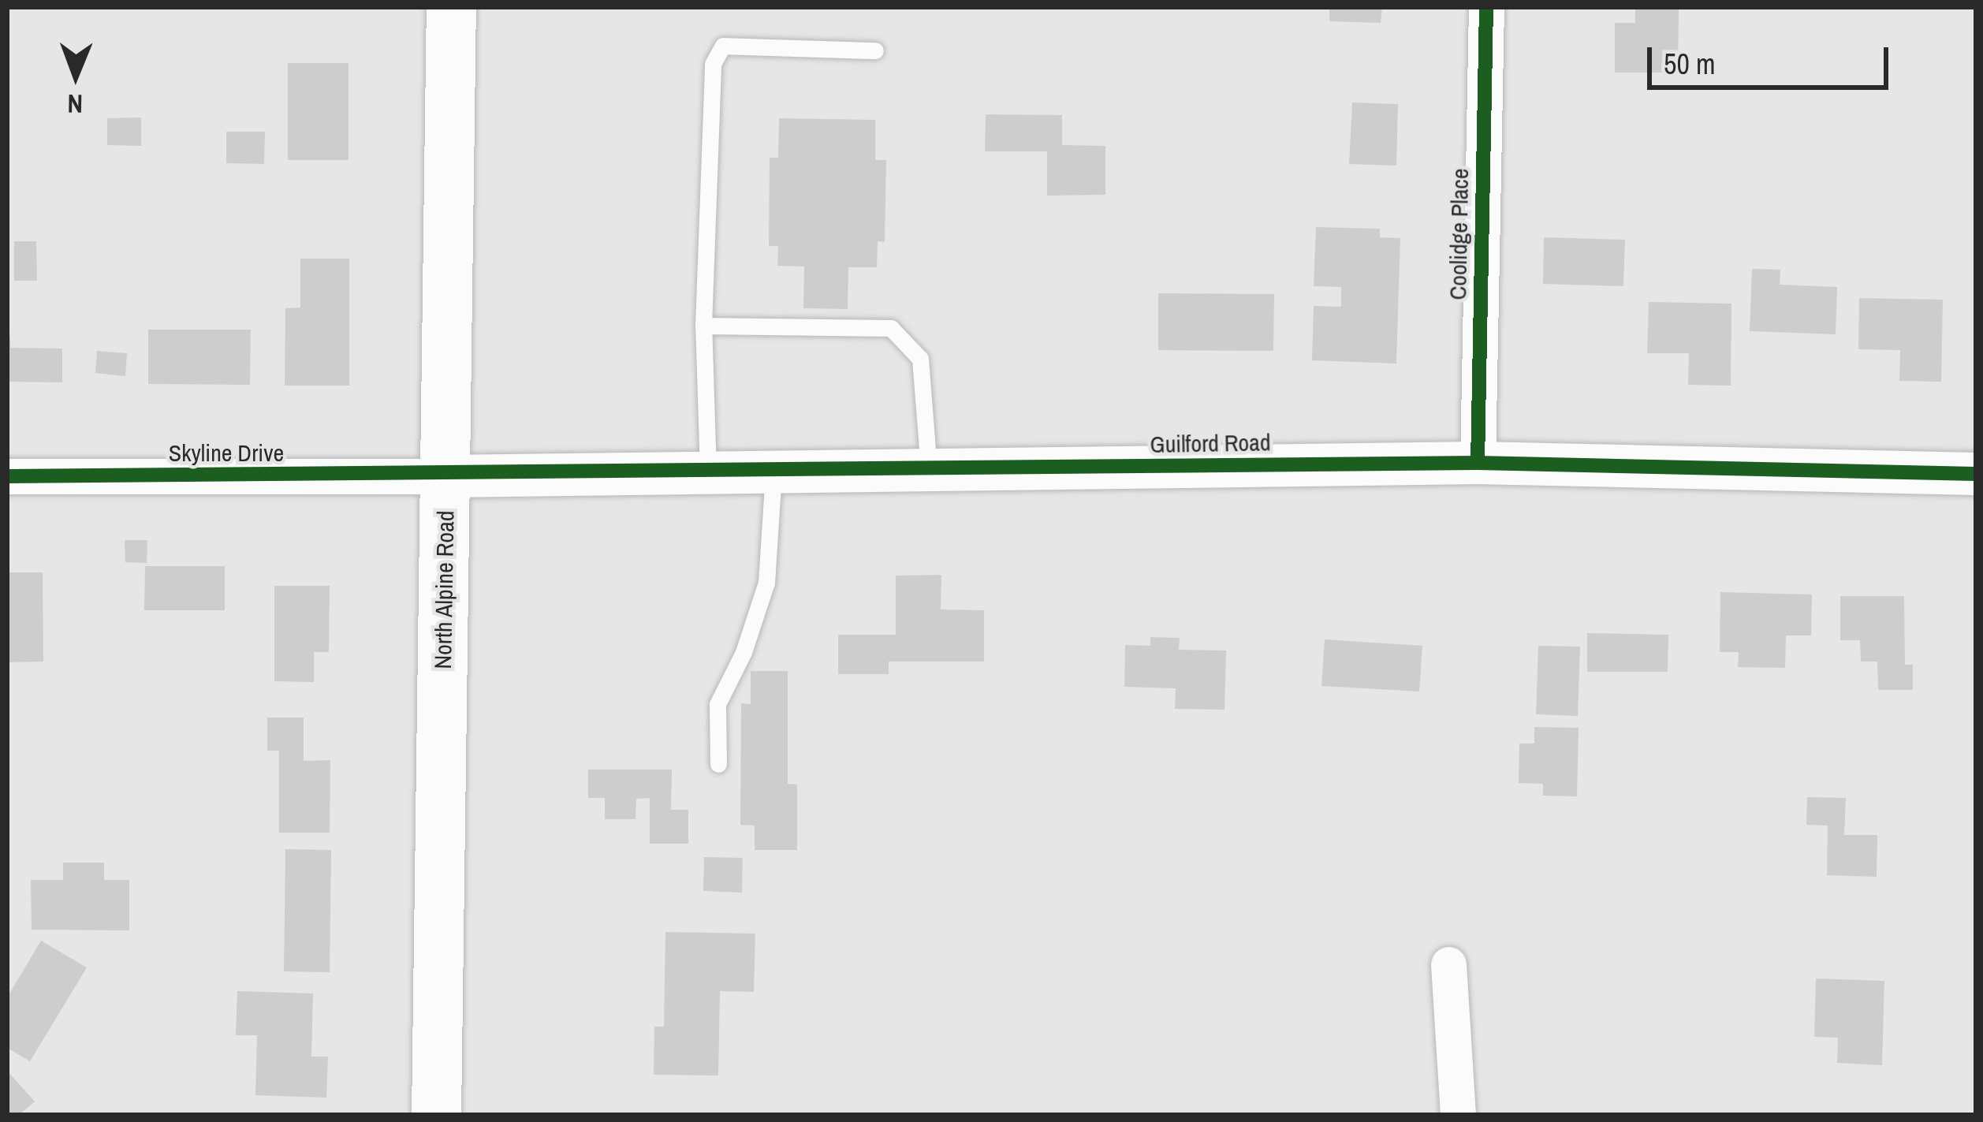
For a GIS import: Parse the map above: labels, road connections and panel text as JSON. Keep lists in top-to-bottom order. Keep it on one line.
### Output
{"streets":{"main road":["North Alpine Road"],"street":["Coolidge Place","Guilford Road","Skyline Drive"]},"crossings":[["Coolidge Place","Guilford Road"],["Guilford Road","Skyline Drive"],["Guilford Road","North Alpine Road"],["Skyline Drive","North Alpine Road"]],"scale_bar":"50 m","north":"bottom"}
